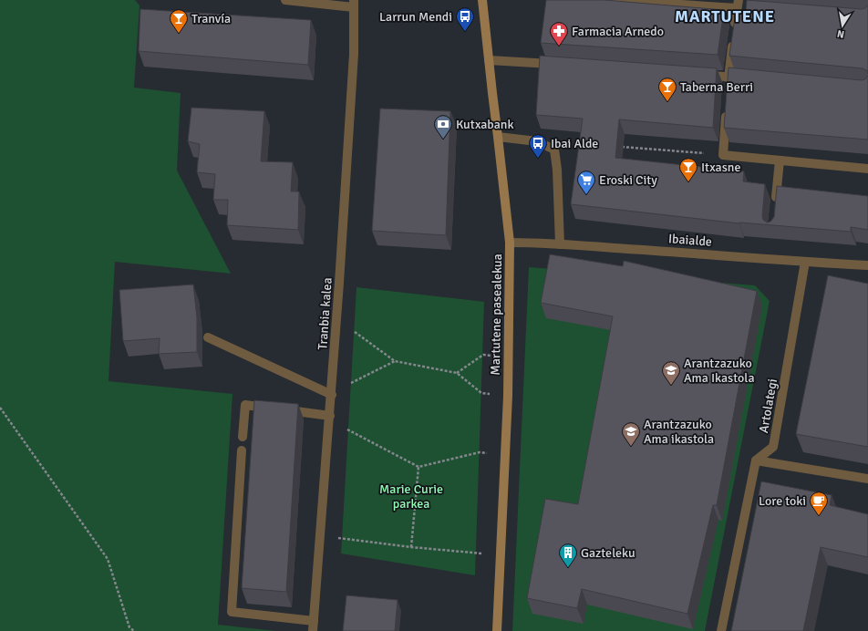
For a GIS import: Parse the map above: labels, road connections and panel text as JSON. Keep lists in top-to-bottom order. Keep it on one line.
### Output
{"streets":{"main road":["Martutene pasealekua"],"street":["Ibaialde","Tranbia kalea","Artolategi"]},"crossings":[["Ibaialde","Martutene pasealekua"],["Ibaialde","Artolategi"]],"districts":["MARTUTENE"],"parks":["Marie Curie parkea"],"places":{"bus stop":["Larrun Mendi","Ibai Alde"],"bar":["Tranvía","Taberna Berri","Itxasne"],"pharmacy":["Farmacia Arnedo"],"bank":["Kutxabank"],"supermarket":["Eroski City"],"school or university":["Arantzazuko Ama Ikastola","Arantzazuko Ama ikastola"],"cafe":["Lore toki"],"building":["Gazteleku"]},"north":"bottom"}
